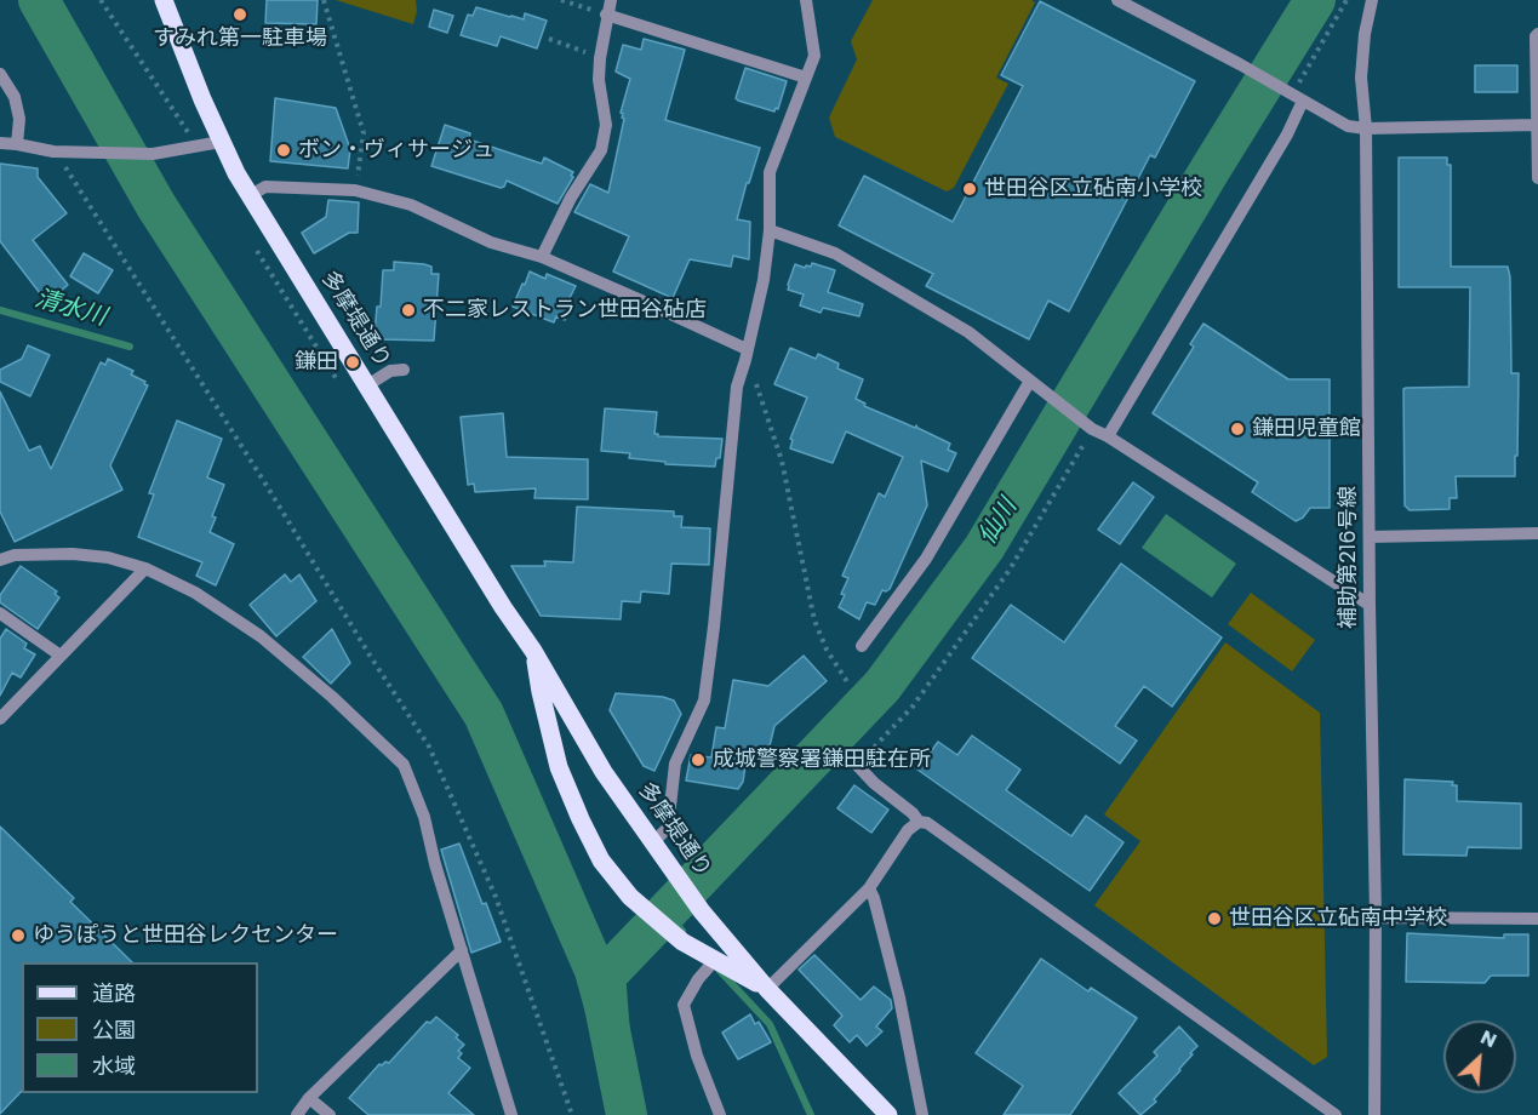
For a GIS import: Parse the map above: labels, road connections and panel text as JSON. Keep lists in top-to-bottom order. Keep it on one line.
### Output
{"streets":{"main road":["多摩堤通り"],"street":["補助第216号線"]},"water":["清水川","仙川"],"places":["すみれ第一駐車場","ボン・ヴィサージュ","世田谷区立砧南小学校","不二家レストラン世田谷砧店","鎌田","鎌田児童館","成城警察署鎌田駐在所","世田谷区立砧南中学校","ゆうぽうと世田谷レクセンター"],"legend":["道路","公園","水域"],"north":"top right"}
